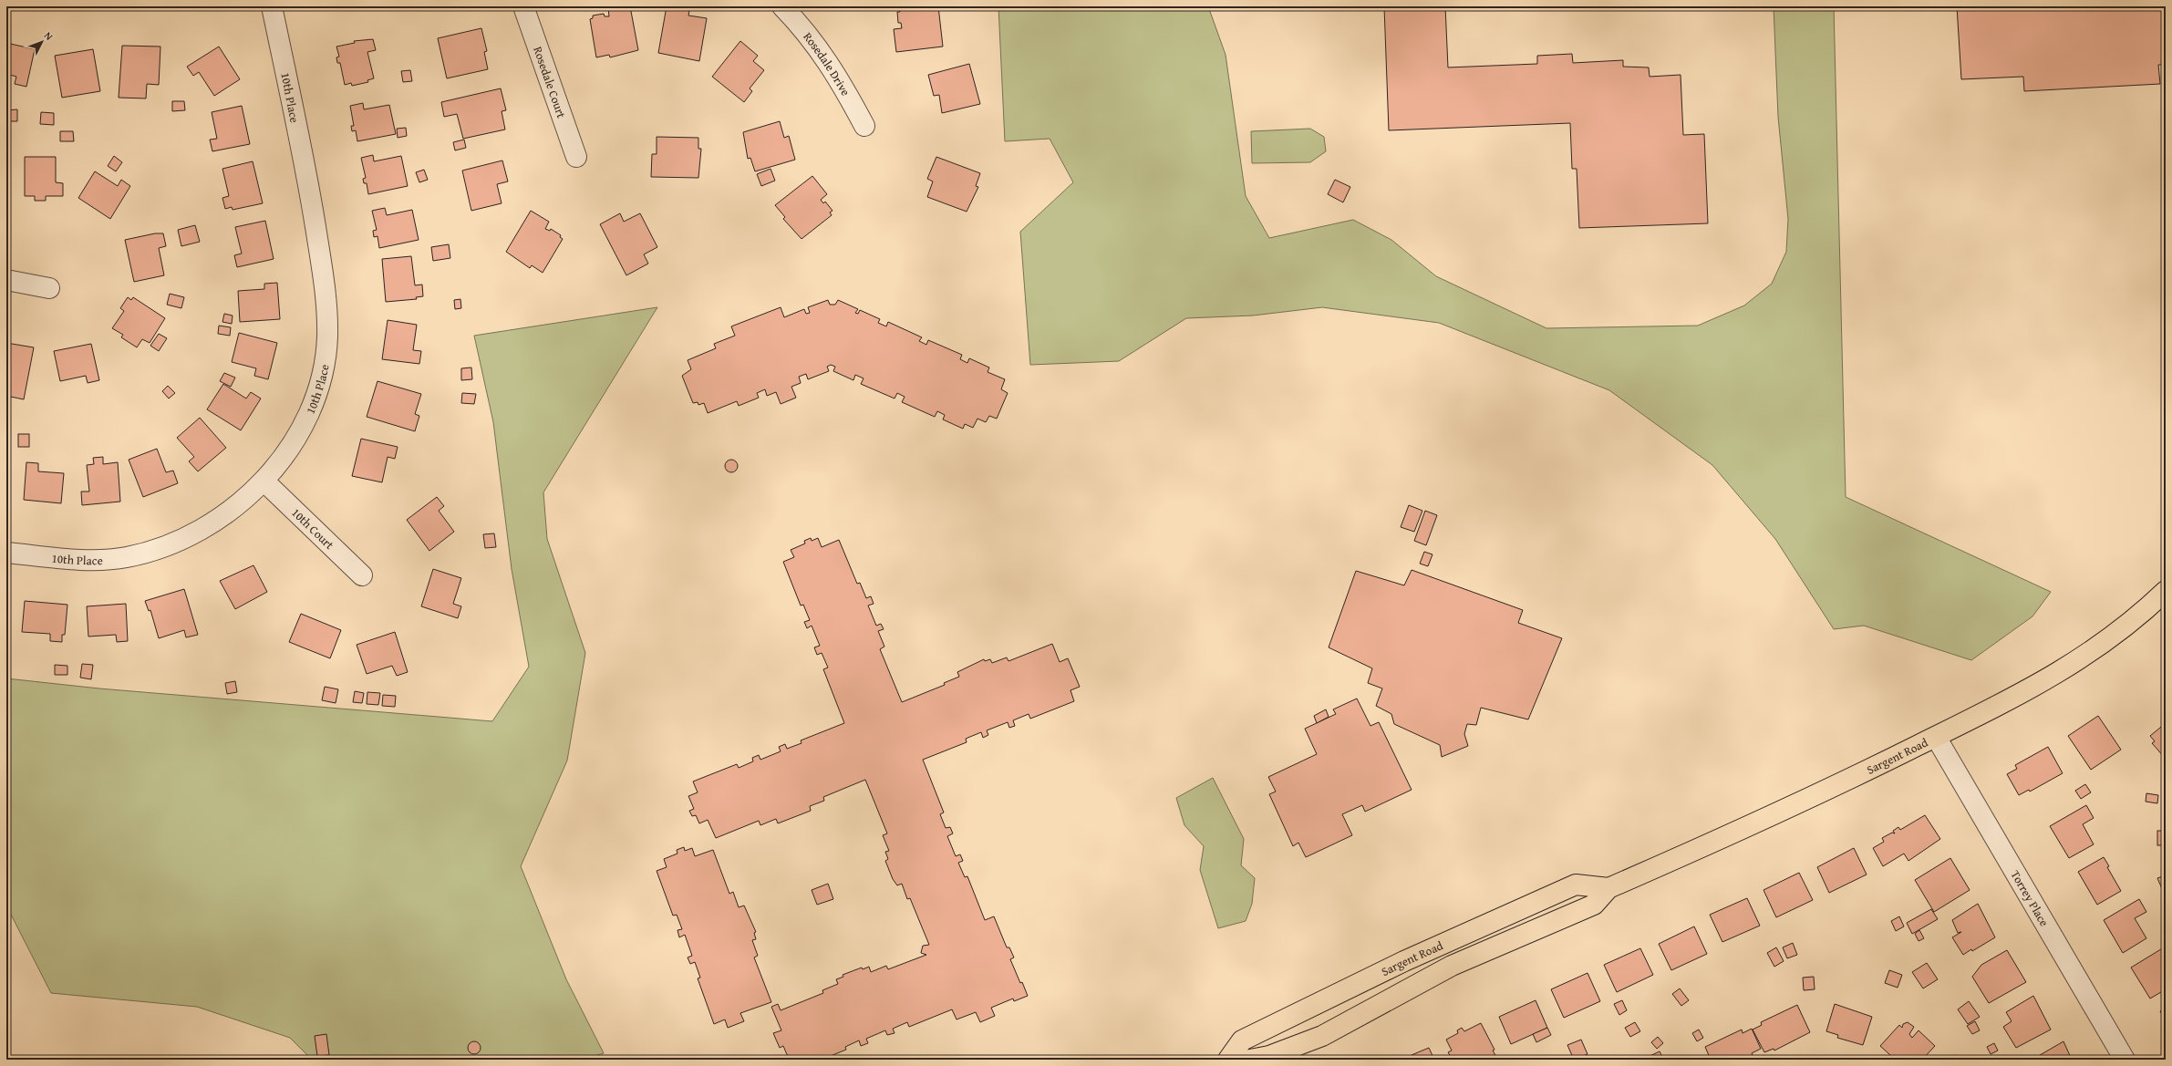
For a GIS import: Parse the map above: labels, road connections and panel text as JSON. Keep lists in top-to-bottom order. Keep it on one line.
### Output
{"streets":{"main road":["Sargent Road"],"street":["Rosedale Drive","Rosedale Court","10th Place","10th Court","Torrey Place"]},"crossings":[["10th Place","10th Court"],["Sargent Road","Torrey Place"]],"north":"top right"}
